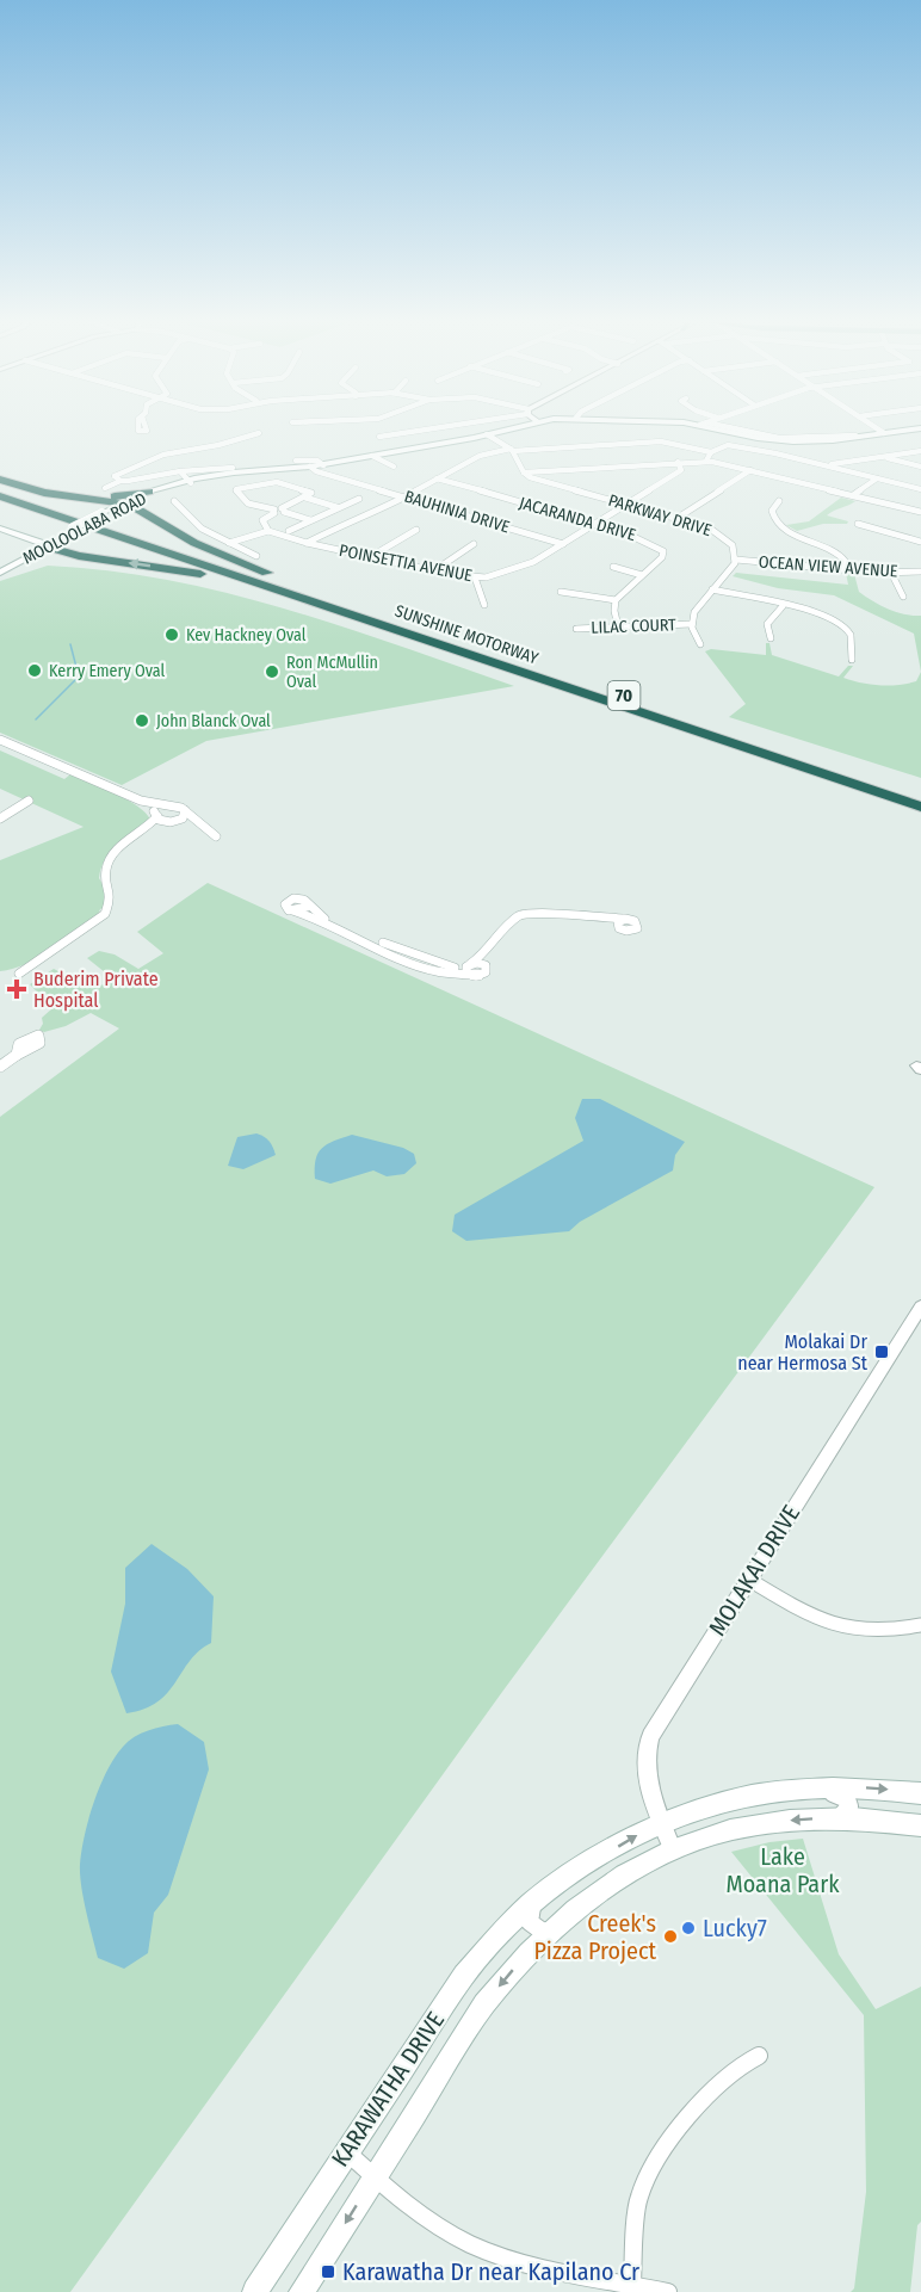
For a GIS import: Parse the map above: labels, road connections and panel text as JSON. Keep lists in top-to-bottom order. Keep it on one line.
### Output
{"streets":{"highway":["SUNSHINE MOTORWAY","70"],"main road":["MOOLOOLABA ROAD","KARAWATHA DRIVE"],"street":["BAUHINIA DRIVE","PARKWAY DRIVE","JACARANDA DRIVE","POINSETTIA AVENUE","OCEAN VIEW AVENUE","LILAC COURT","MOLAKAI DRIVE"]},"crossings":[["BAUHINIA DRIVE","MOOLOOLABA ROAD"],["BAUHINIA DRIVE","POINSETTIA AVENUE"],["PARKWAY DRIVE","POINSETTIA AVENUE"],["PARKWAY DRIVE","OCEAN VIEW AVENUE"],["JACARANDA DRIVE","POINSETTIA AVENUE"],["MOLAKAI DRIVE","KARAWATHA DRIVE"]],"parks":["Lake Moana Park"],"places":{"other":["Kev Hackney Oval","Kerry Emery Oval","Ron McMullin Oval","John Blanck Oval","Lucky7","Creek's Pizza Project"],"health":["Buderim Private Hospital"],"transit":["Molakai Dr near Hermosa St","Karawatha Dr near Kapilano Cr"]}}
